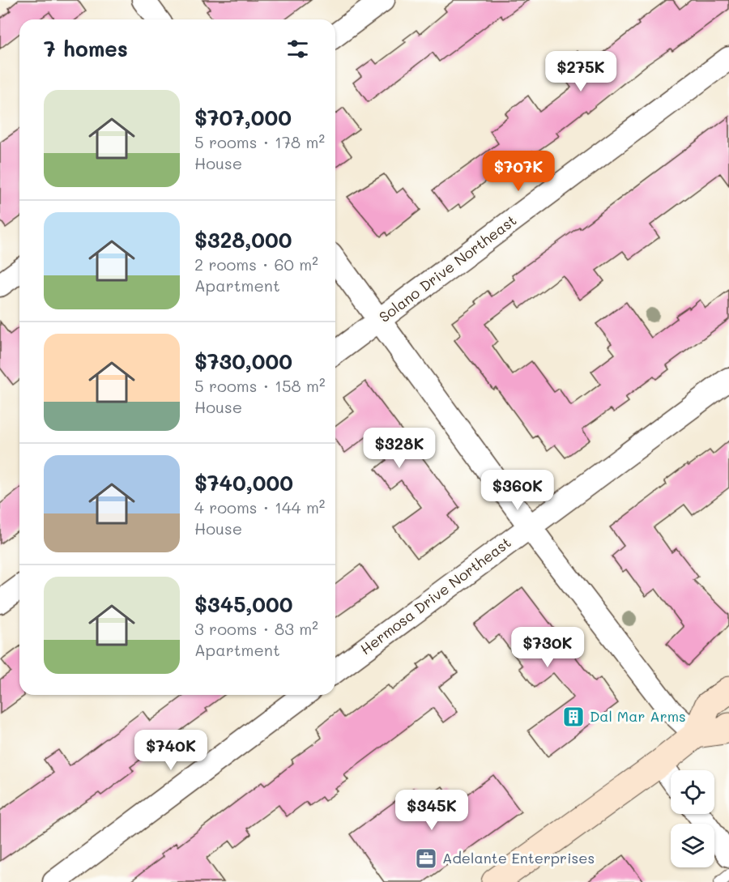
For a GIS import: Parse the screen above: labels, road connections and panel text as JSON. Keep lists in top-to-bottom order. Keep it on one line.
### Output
{"streets":{"street":["Solano Drive Northeast","Hermosa Drive Northeast"]},"places":{"building":["Dal Mar Arms"],"office":["Adelante Enterprises"]},"page":{"heading":"7 homes","price":["$275K","$707K","$328K","$360K","$730K","$740K","$345K"],"list":[{"name":"$707,000","note":"5 rooms · 178 m² · House"},{"name":"$328,000","note":"2 rooms · 60 m² · Apartment"},{"name":"$730,000","note":"5 rooms · 158 m² · House"},{"name":"$740,000","note":"4 rooms · 144 m² · House"},{"name":"$345,000","note":"3 rooms · 83 m² · Apartment"}]}}
